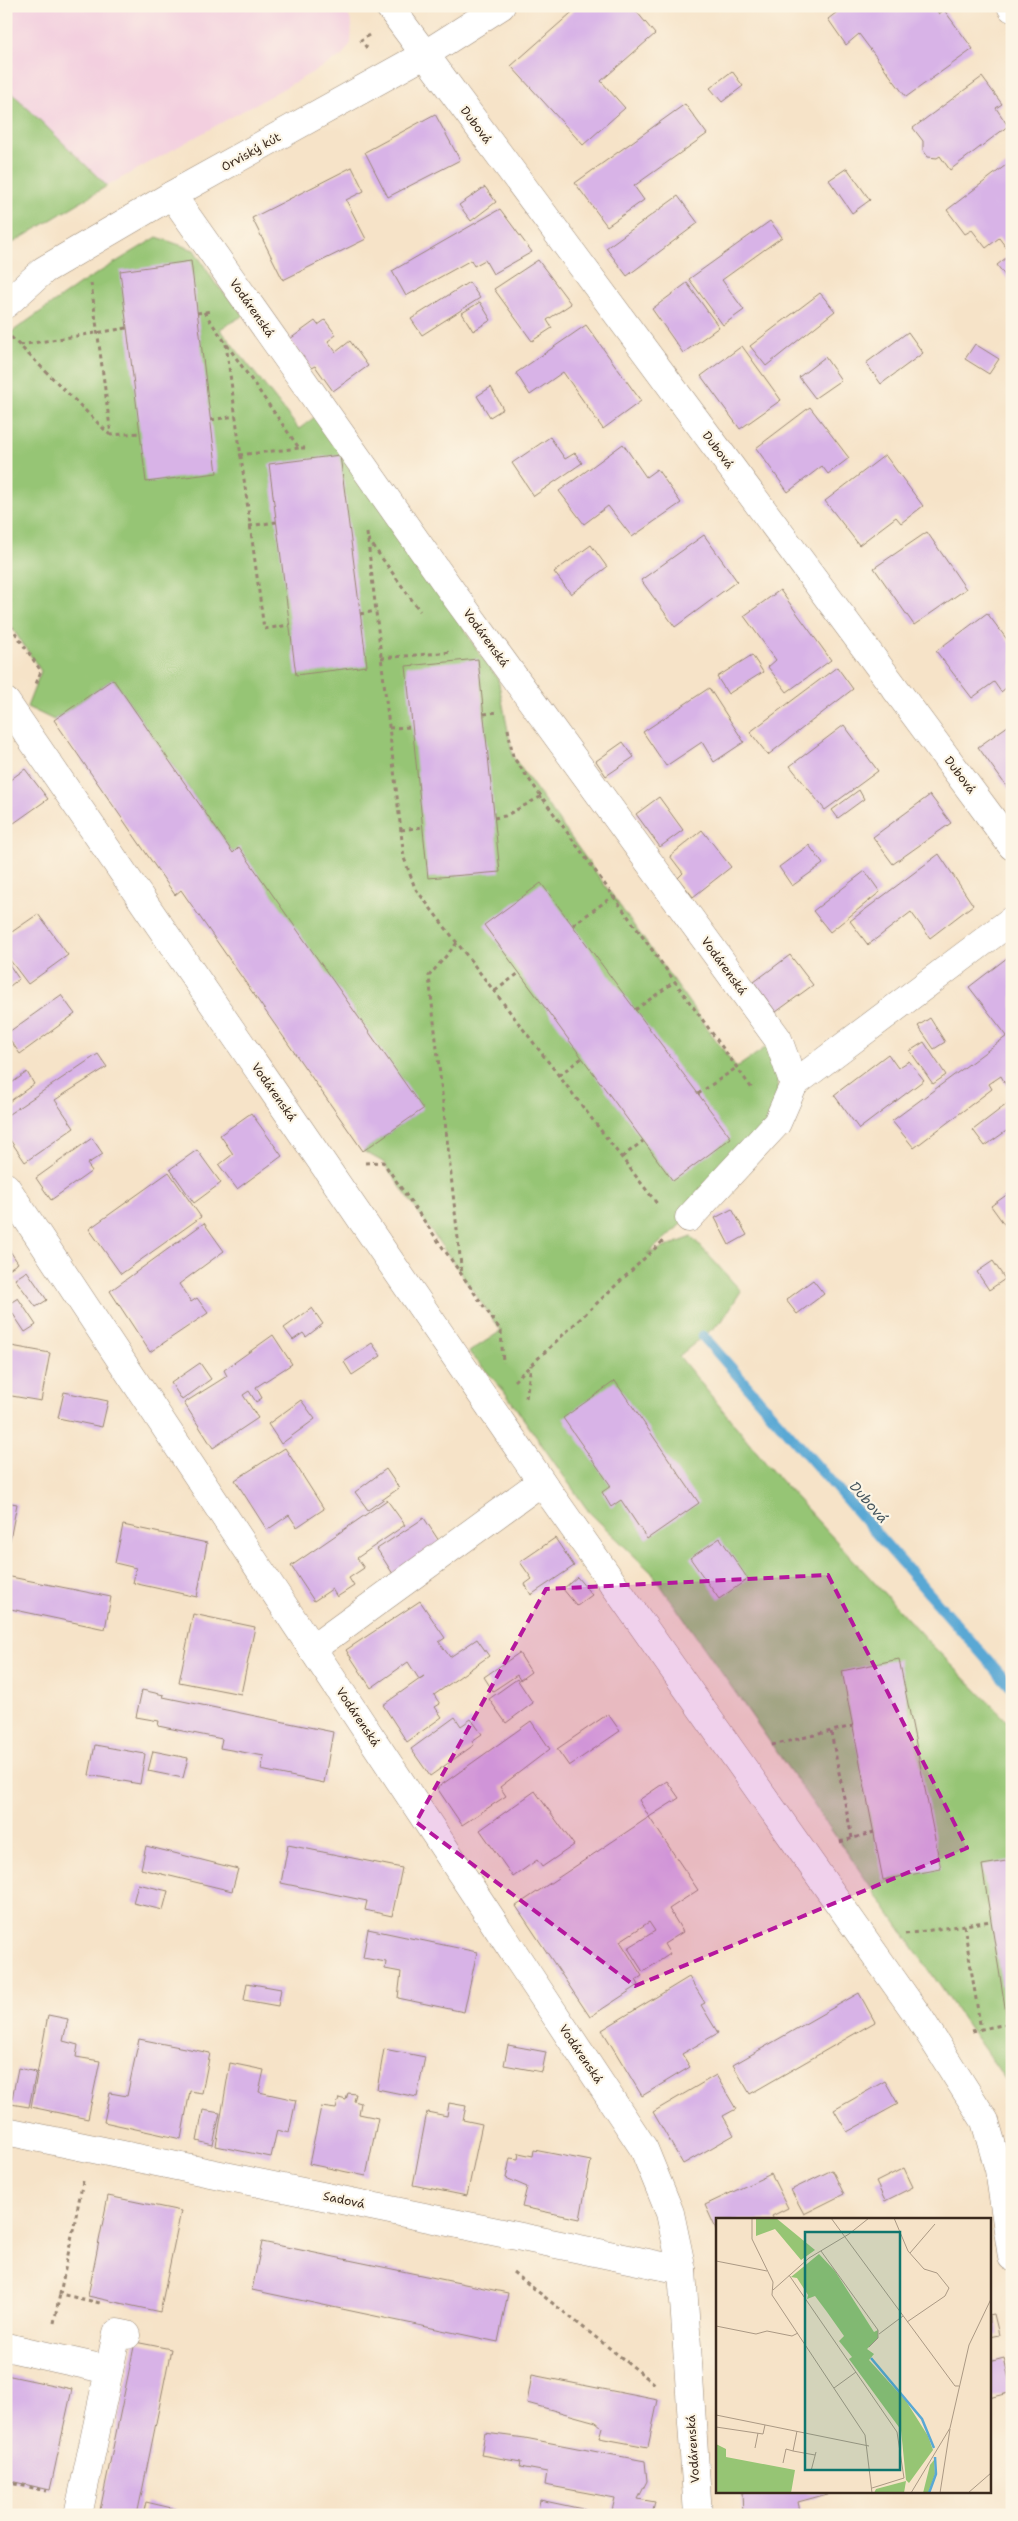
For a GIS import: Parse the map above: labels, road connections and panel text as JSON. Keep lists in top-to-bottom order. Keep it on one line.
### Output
{"streets":{"street":["Dubová","Orviský kút","Vodárenská","Sadová"]},"crossings":[["Dubová","Orviský kút"],["Orviský kút","Vodárenská"],["Vodárenská","Sadová"]],"water":["Dubová"]}
